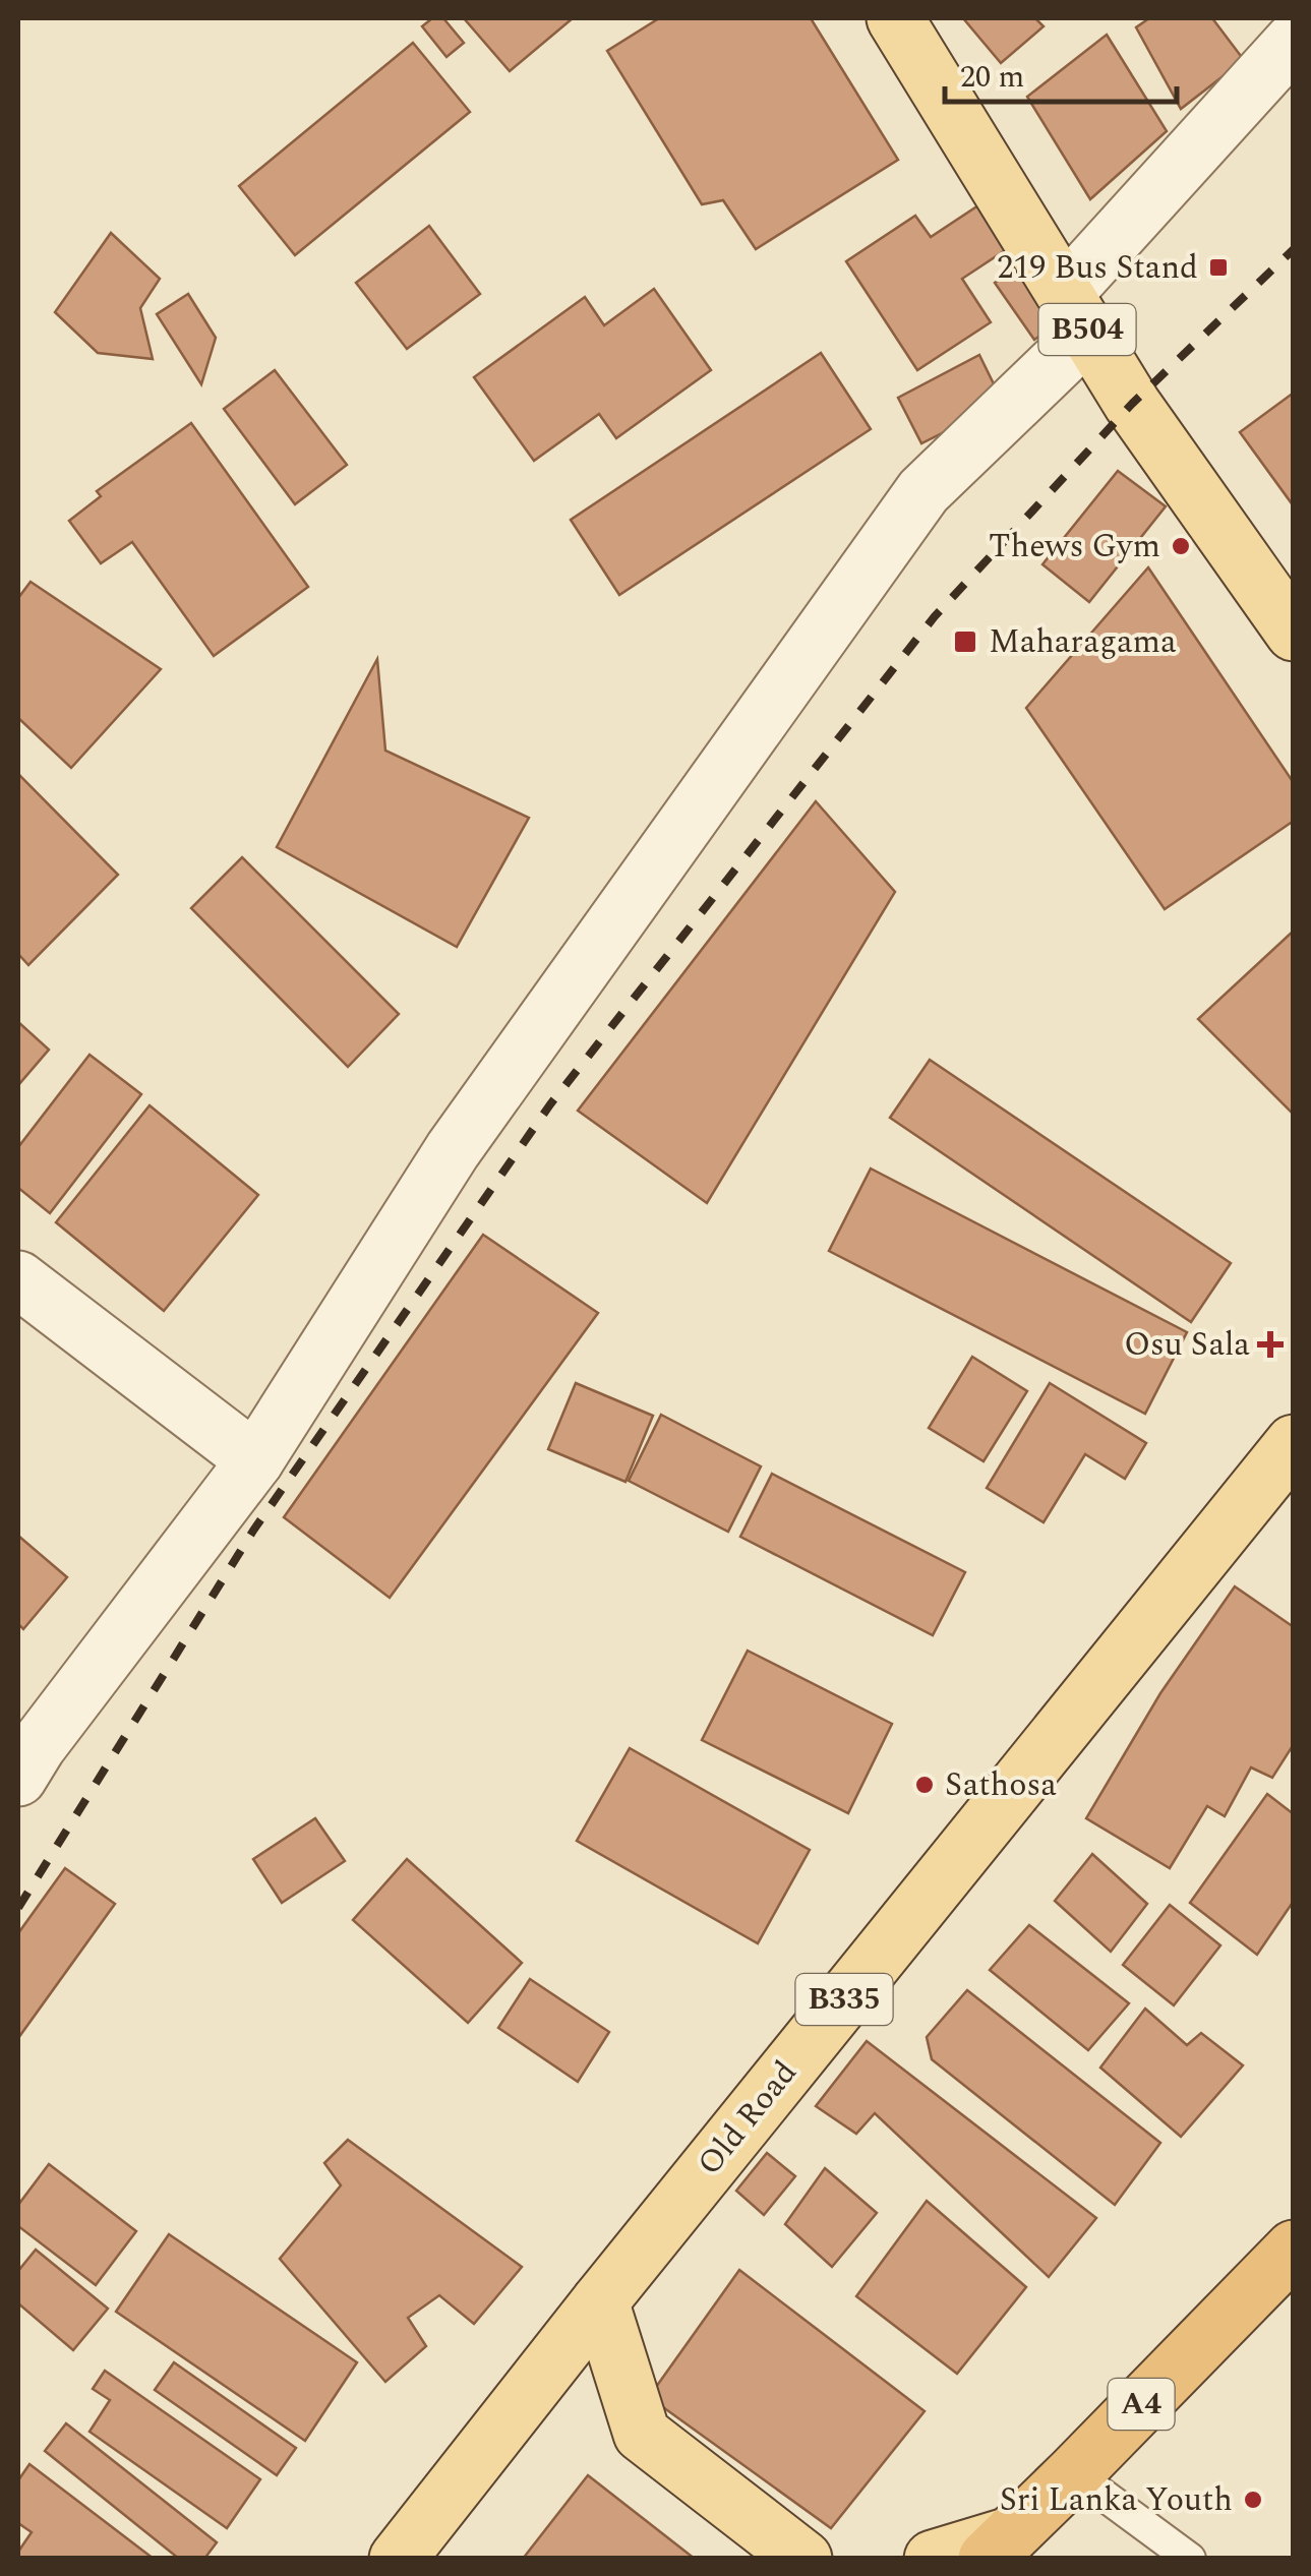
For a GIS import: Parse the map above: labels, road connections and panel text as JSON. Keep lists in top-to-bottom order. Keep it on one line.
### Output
{"streets":{"highway":["A4"],"main road":["B504","B335","Old Road"]},"places":{"transit":["219 Bus Stand","Maharagama"],"other":["Thews Gym","Sathosa","Sri Lanka Youth"],"health":["Osu Sala"]},"scale_bar":"20 m"}
